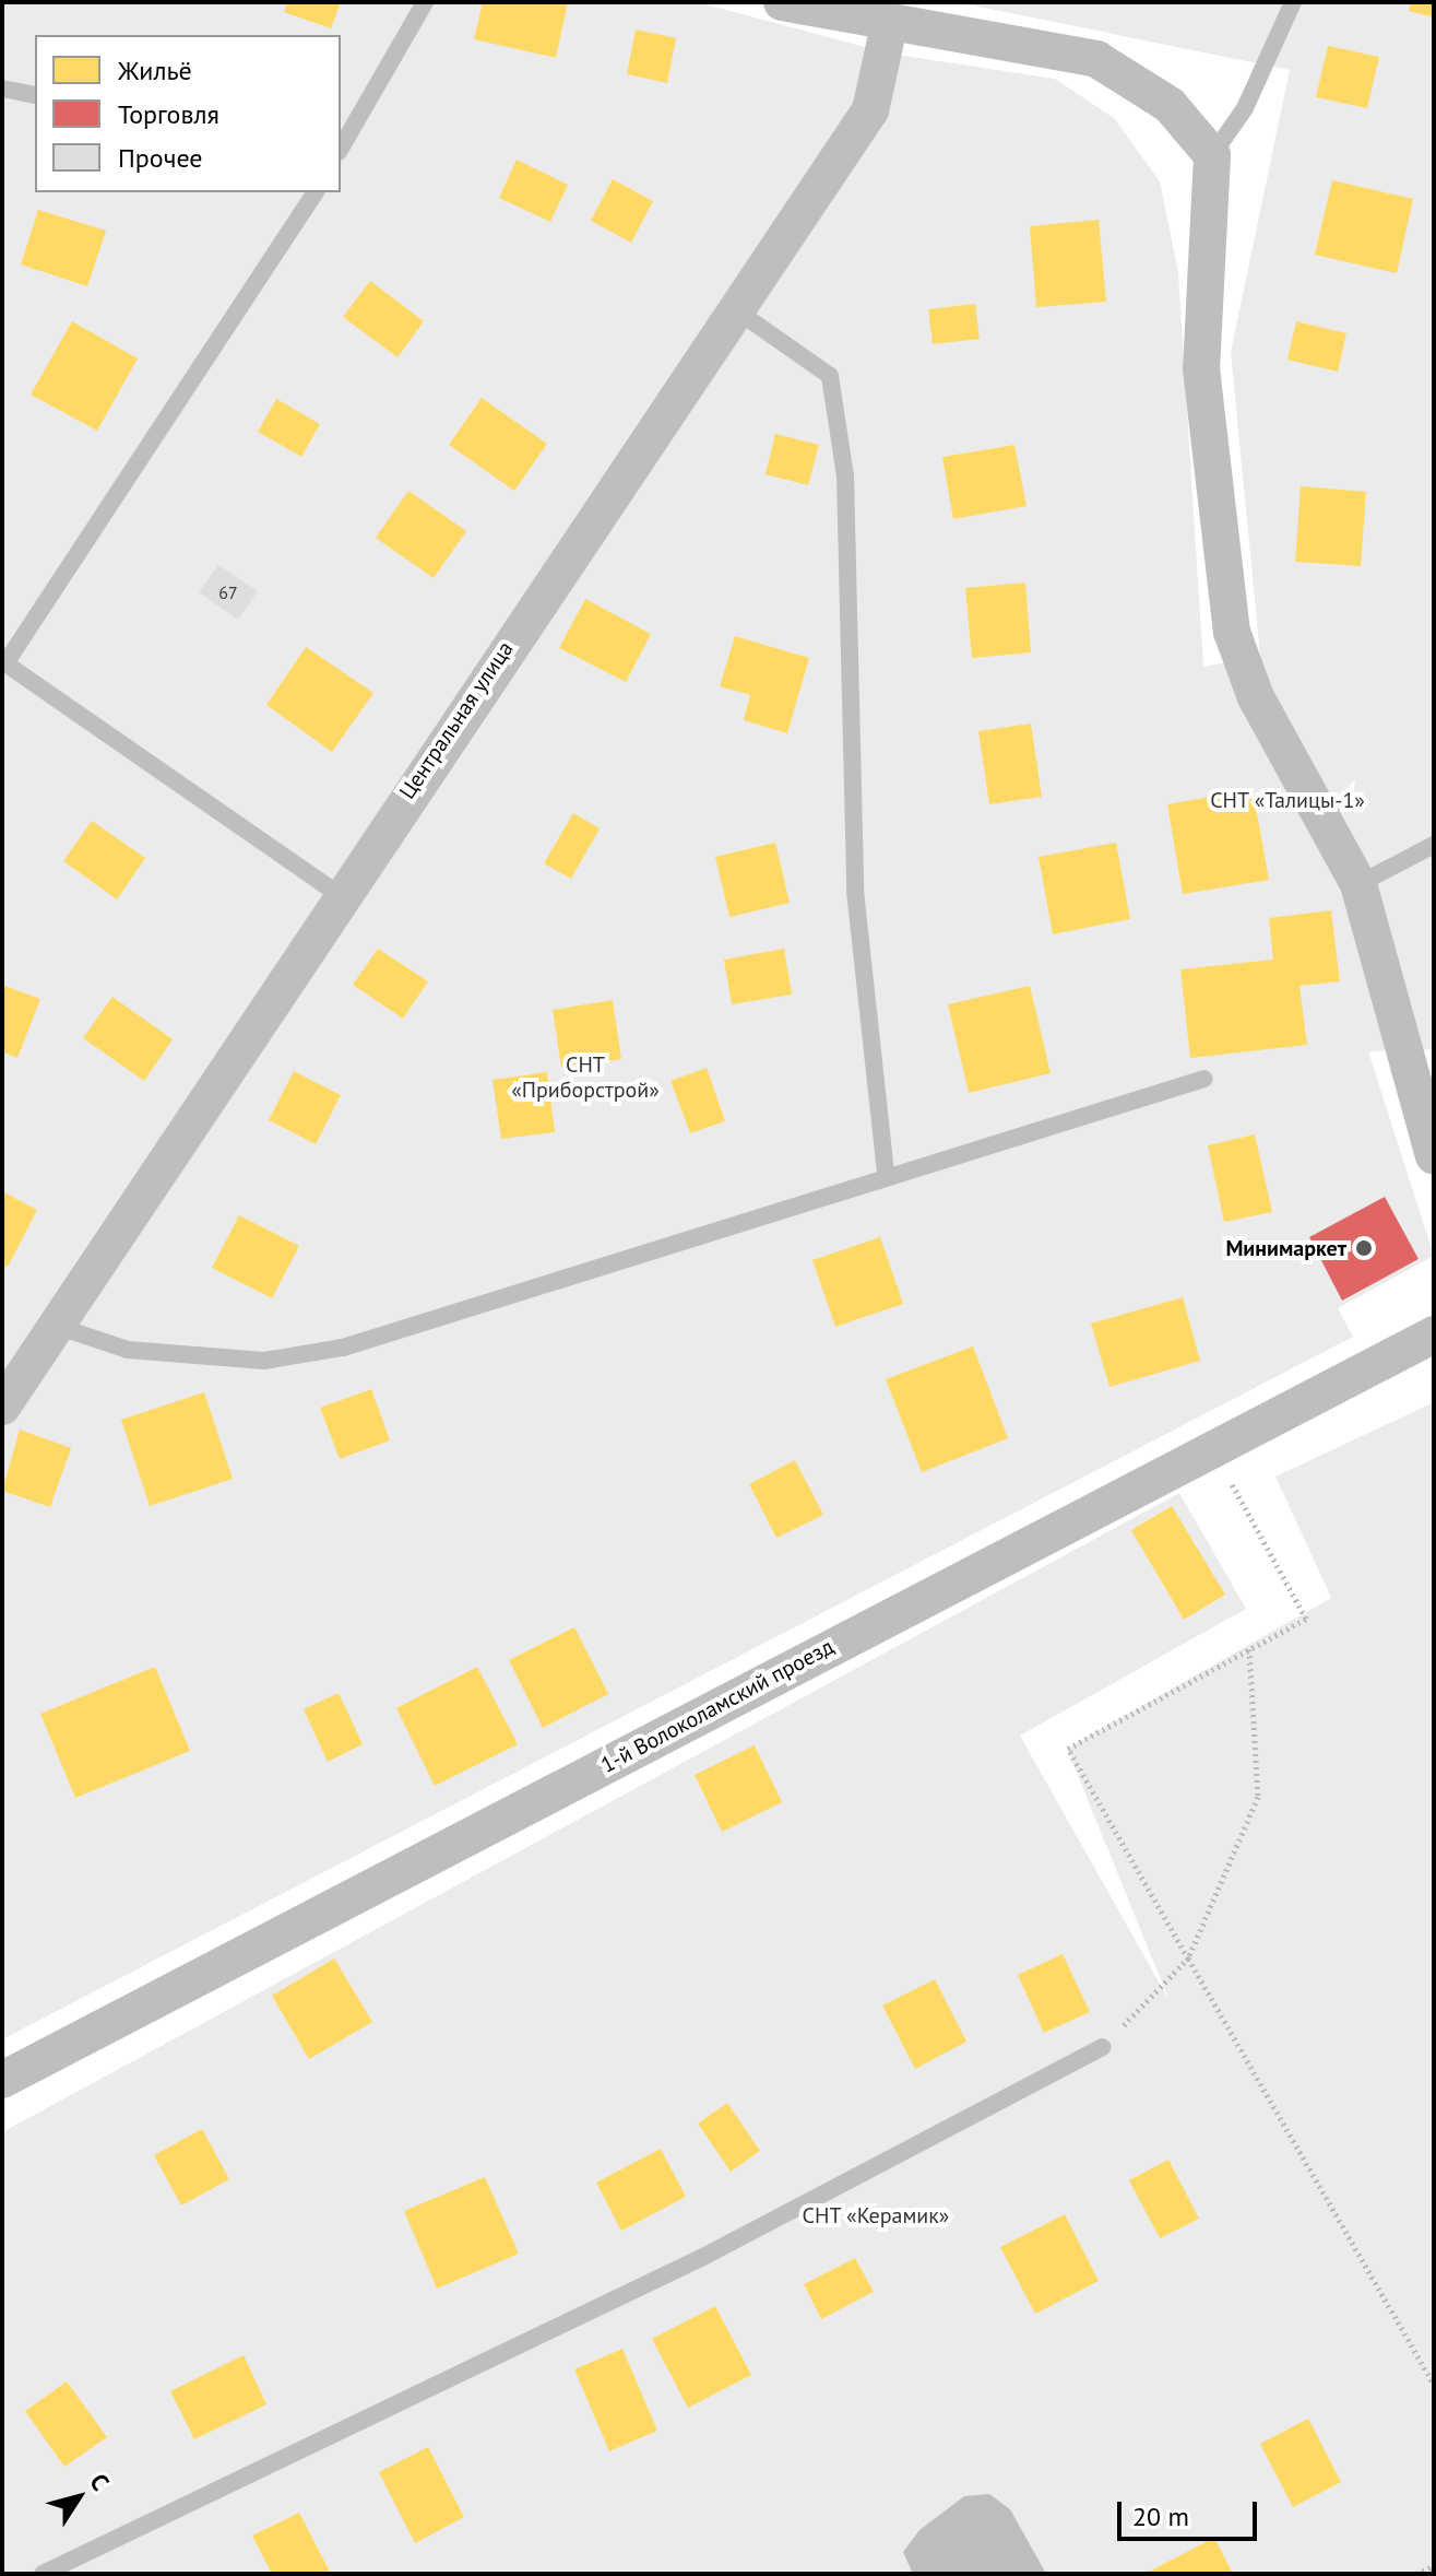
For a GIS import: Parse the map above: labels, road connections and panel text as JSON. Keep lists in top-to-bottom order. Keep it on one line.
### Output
{"streets":{"street":["Центральная улица","1-й Волоколамский проезд"]},"parks":["СНТ «Талицы-1»","СНТ «Приборстрой»","СНТ «Керамик»"],"places":["Минимаркет"],"house_numbers":["67"],"legend":["Жильё","Торговля","Прочее"],"scale_bar":"20 m","north":"top right"}
